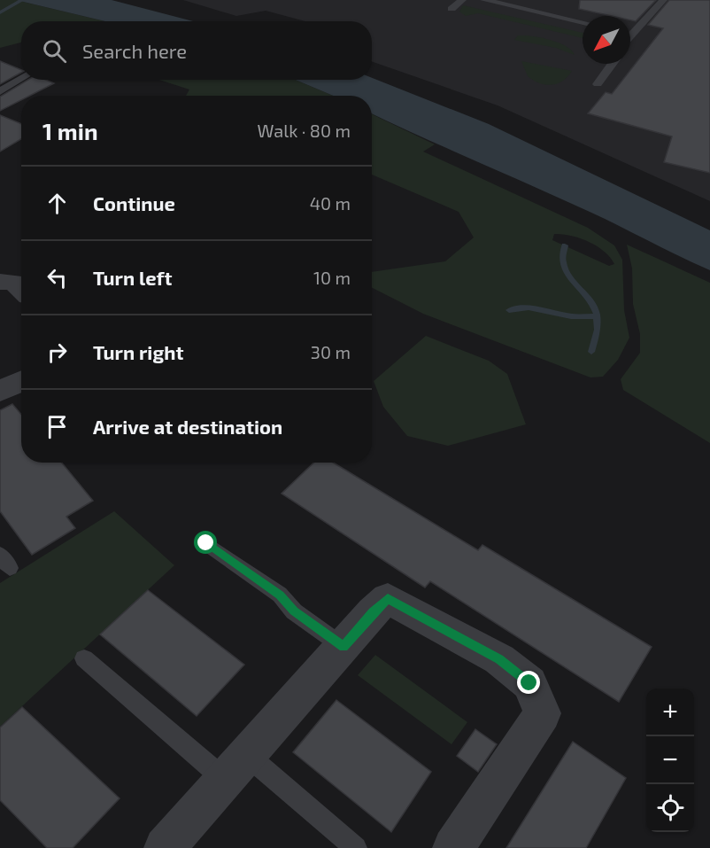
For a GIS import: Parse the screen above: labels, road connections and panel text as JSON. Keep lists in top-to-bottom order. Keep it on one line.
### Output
{"north":"bottom left","page":{"search":"Search here","heading":["1 min","Walk · 80 m"],"list":[["Continue","40 m"],["Turn left","10 m"],["Turn right","30 m"],"Arrive at destination"],"map_buttons":["+","−"]}}
